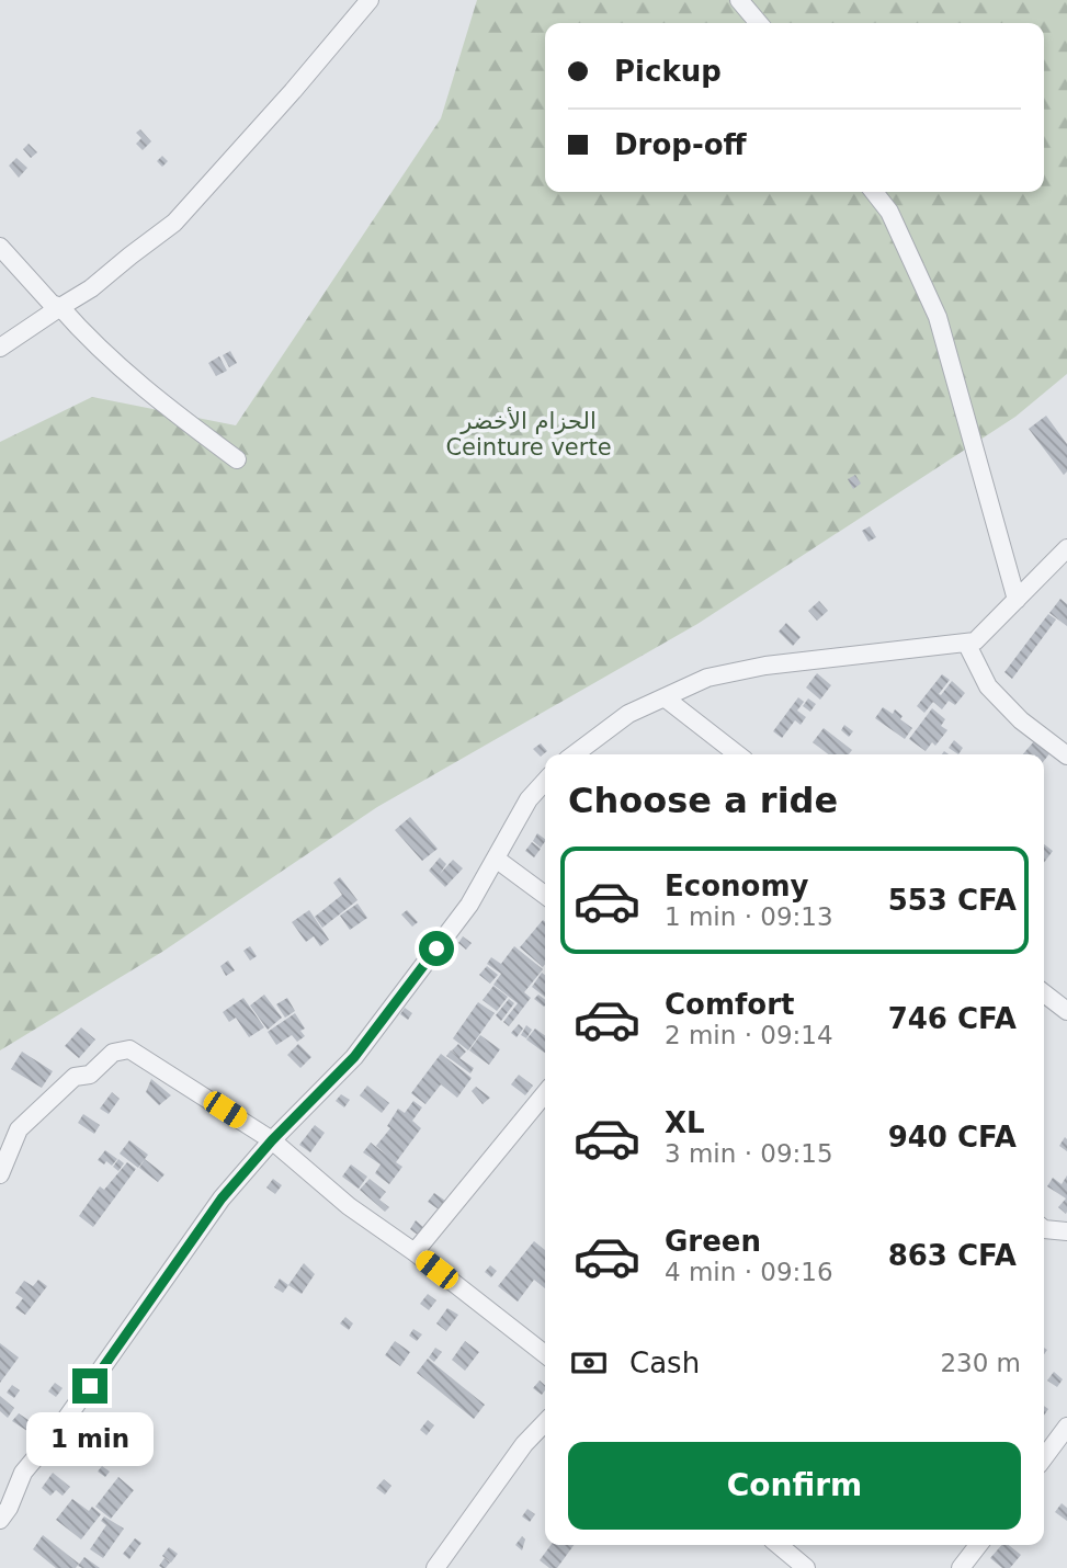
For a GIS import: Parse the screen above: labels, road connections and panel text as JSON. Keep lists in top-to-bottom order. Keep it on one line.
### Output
{"parks":["الحزام الأخضر Ceinture verte"],"page":{"banner":["Pickup","Drop-off"],"heading":"Choose a ride","list":[{"name":"Economy","note":"1 min · 09:13","value":"553 CFA"},{"name":"Comfort","note":"2 min · 09:14","value":"746 CFA"},{"name":"XL","note":"3 min · 09:15","value":"940 CFA"},{"name":"Green","note":"4 min · 09:16","value":"863 CFA"}],"pay":["Cash","230 m"],"bubble":"1 min","buttons":"Confirm"}}
